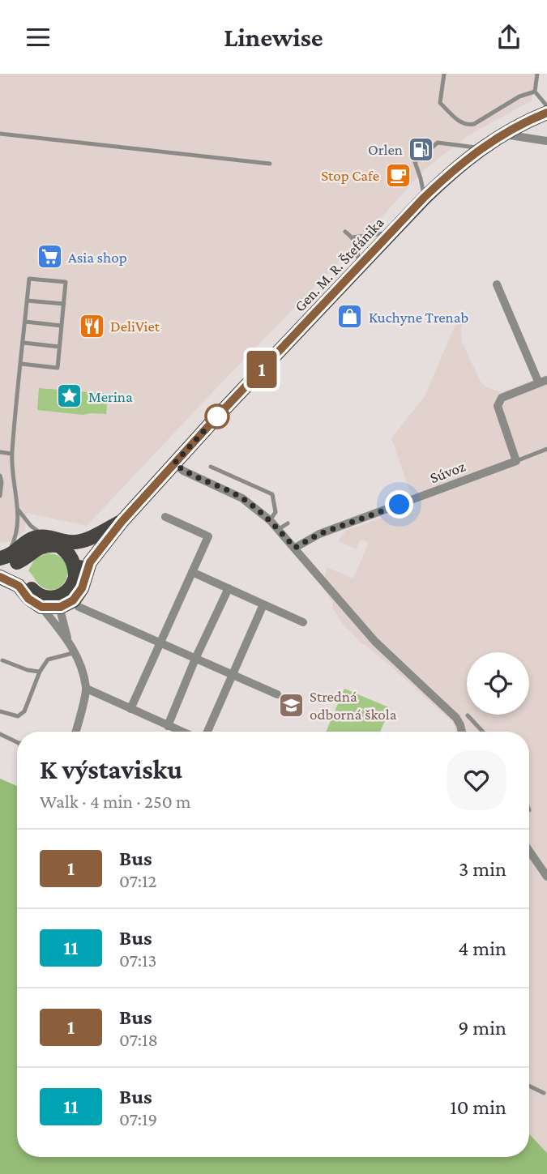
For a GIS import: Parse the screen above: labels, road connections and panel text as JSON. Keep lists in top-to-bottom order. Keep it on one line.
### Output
{"streets":{"main road":["Gen. M. R. Štefánika"],"street":["Súvoz"]},"places":{"fuel station":["Orlen"],"cafe":["Stop Cafe"],"supermarket":["Asia shop"],"shop":["Kuchyne Trenab"],"restaurant":["DeliViet"],"place":["Merina"],"school or university":["Stredná odborná škola"]},"lines":["bus line 1"],"page":{"header":"Linewise","on_map":"1","heading":["K výstavisku","Walk · 4 min · 250 m"],"list":[{"mark":"1","name":"Bus","note":"07:12","value":"3 min"},{"mark":"11","name":"Bus","note":"07:13","value":"4 min"},{"mark":"1","name":"Bus","note":"07:18","value":"9 min"},{"mark":"11","name":"Bus","note":"07:19","value":"10 min"}]}}
